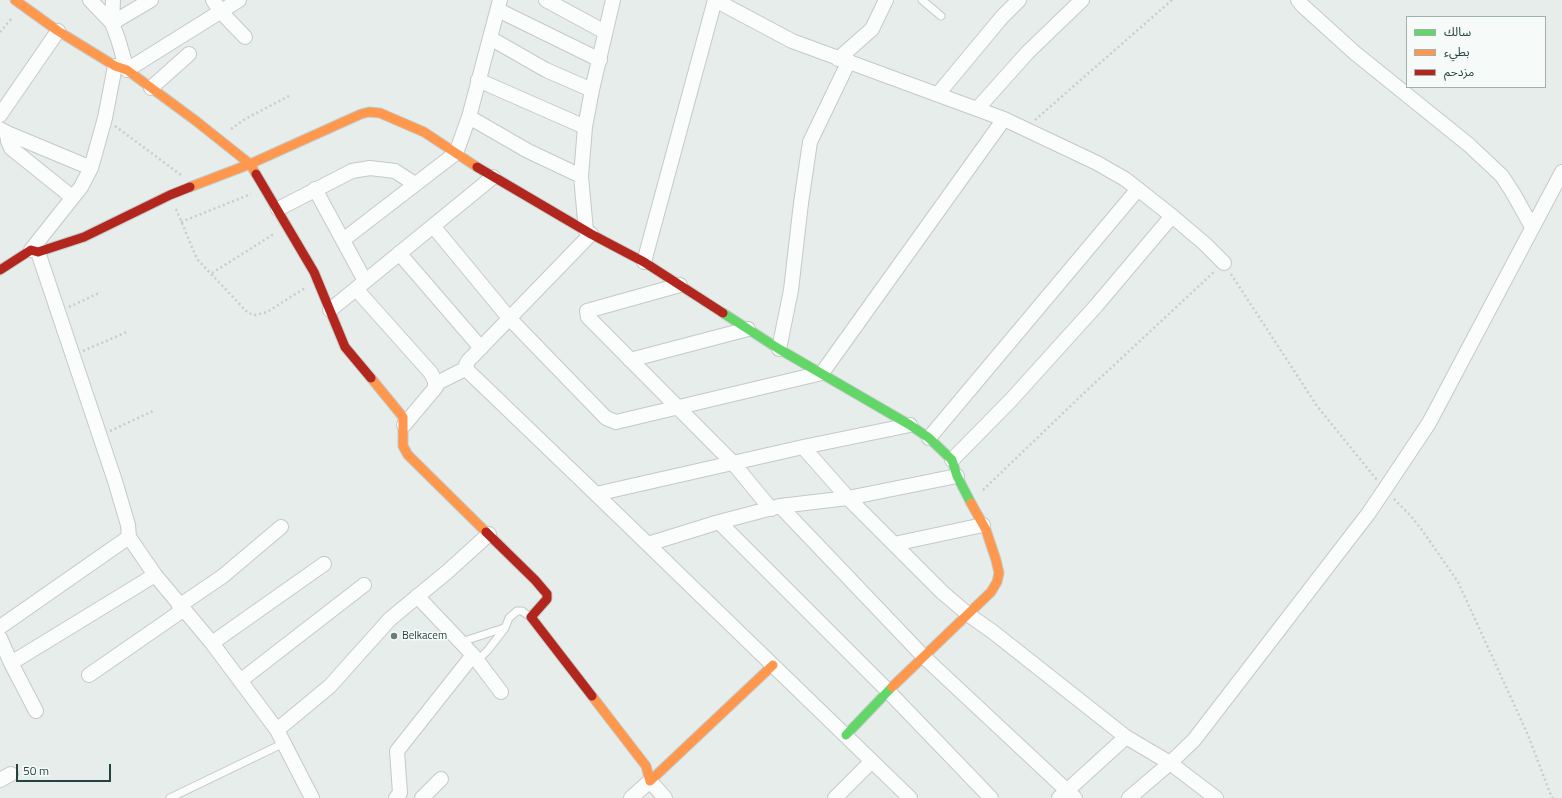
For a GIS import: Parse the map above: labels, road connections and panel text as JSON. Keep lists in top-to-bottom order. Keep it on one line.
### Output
{"places":["Belkacem"],"legend":["سالك","بطيء","مزدحم"],"scale_bar":"50 m"}
